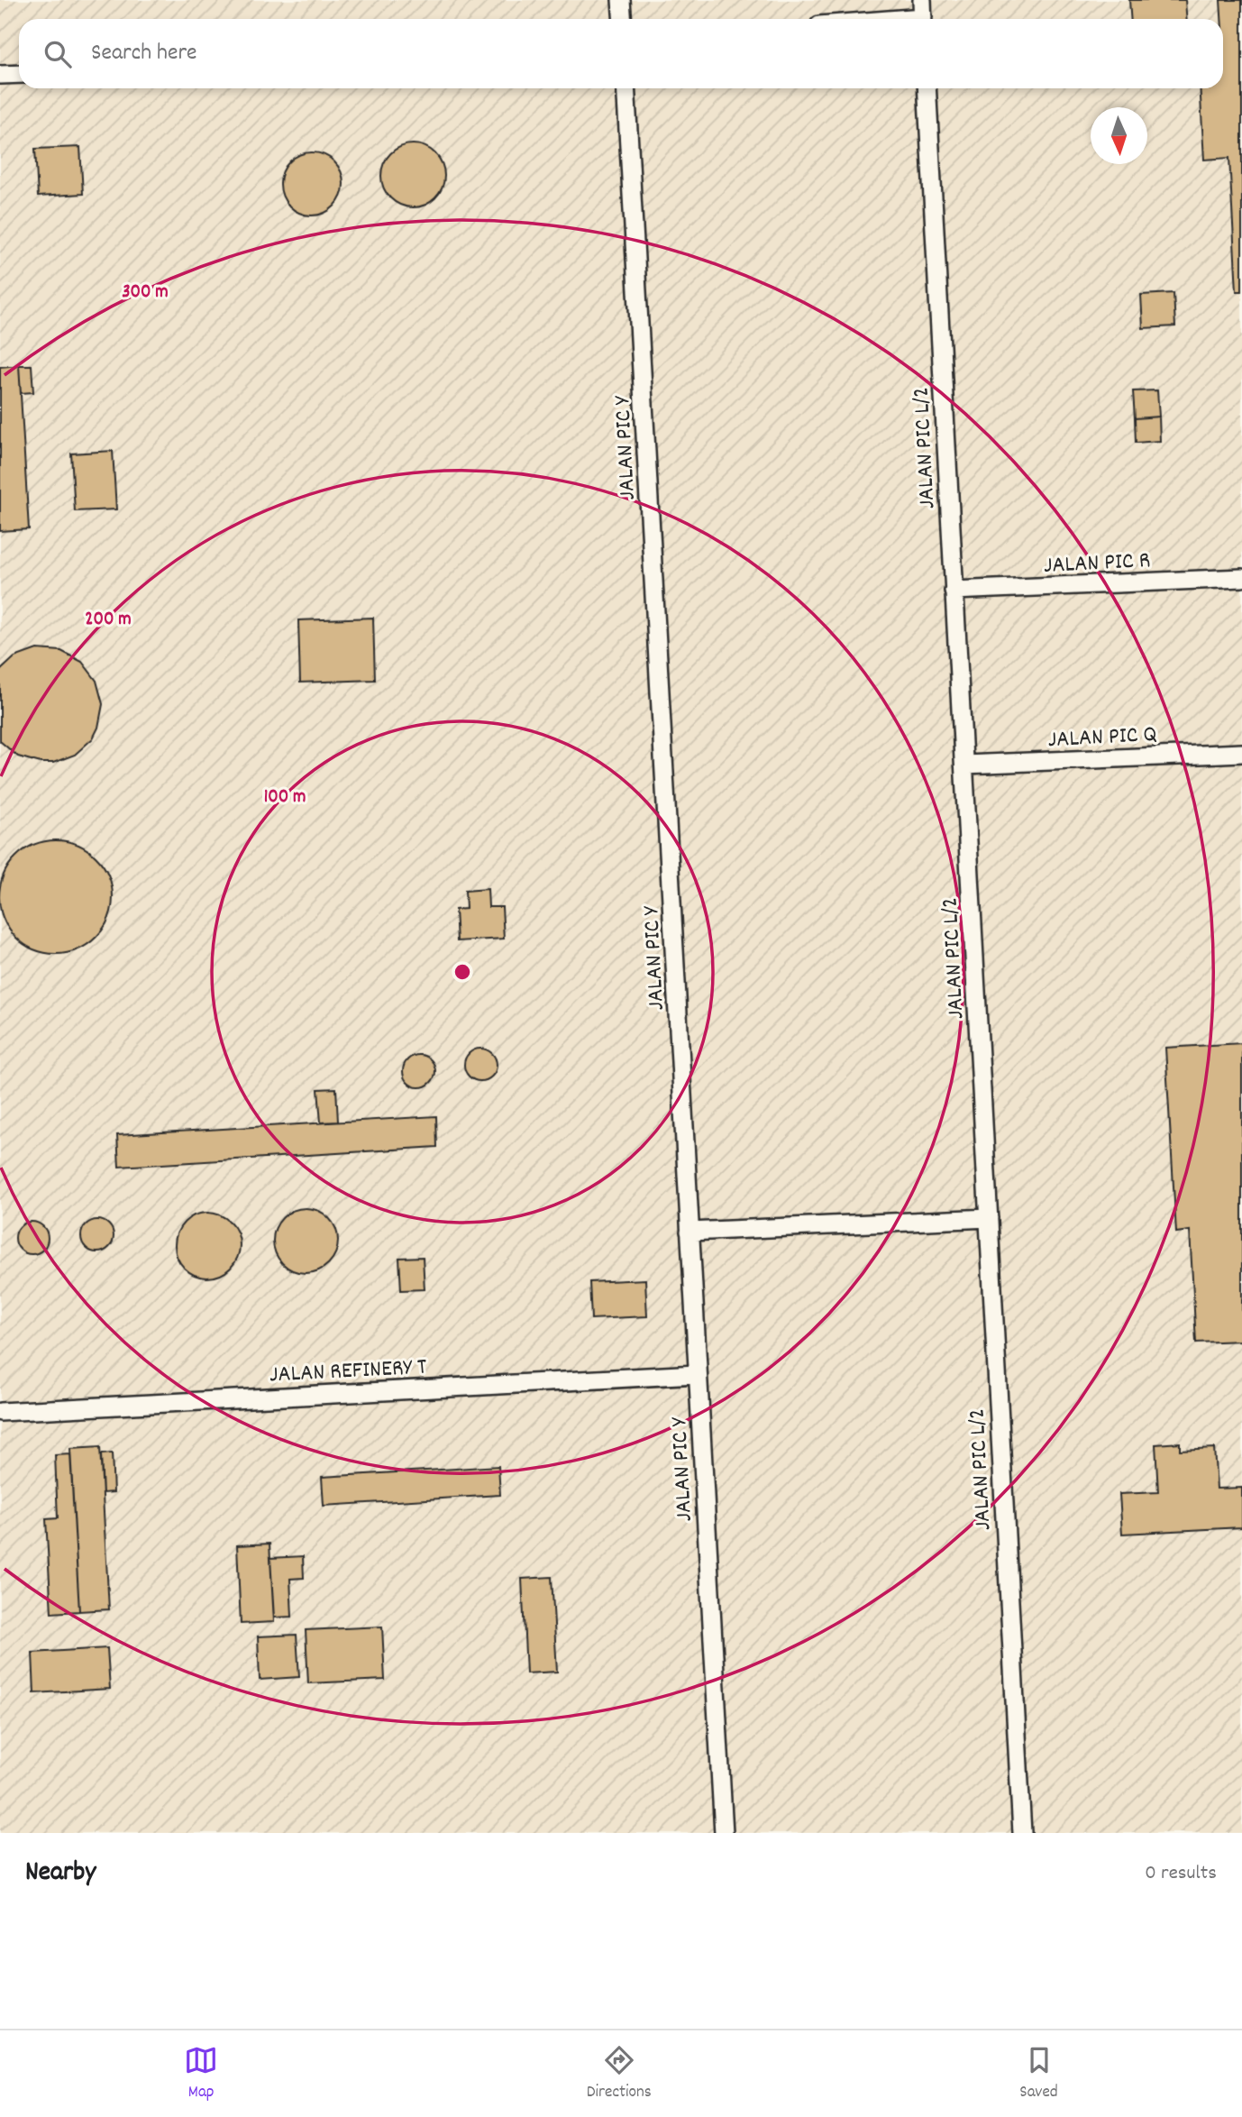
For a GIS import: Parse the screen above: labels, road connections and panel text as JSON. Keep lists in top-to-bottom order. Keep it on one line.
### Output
{"streets":{"street":["JALAN PIC Y","JALAN PIC L/2","JALAN PIC R","JALAN PIC Q","JALAN REFINERY T"]},"crossings":[["JALAN PIC Y","JALAN REFINERY T"],["JALAN PIC L/2","JALAN PIC R"],["JALAN PIC L/2","JALAN PIC Q"]],"north":"bottom","page":{"search":"Search here","heading":["Nearby","0 results"],"nav":["Map","Directions","Saved"]},"rings":["300 m","200 m","100 m"]}
